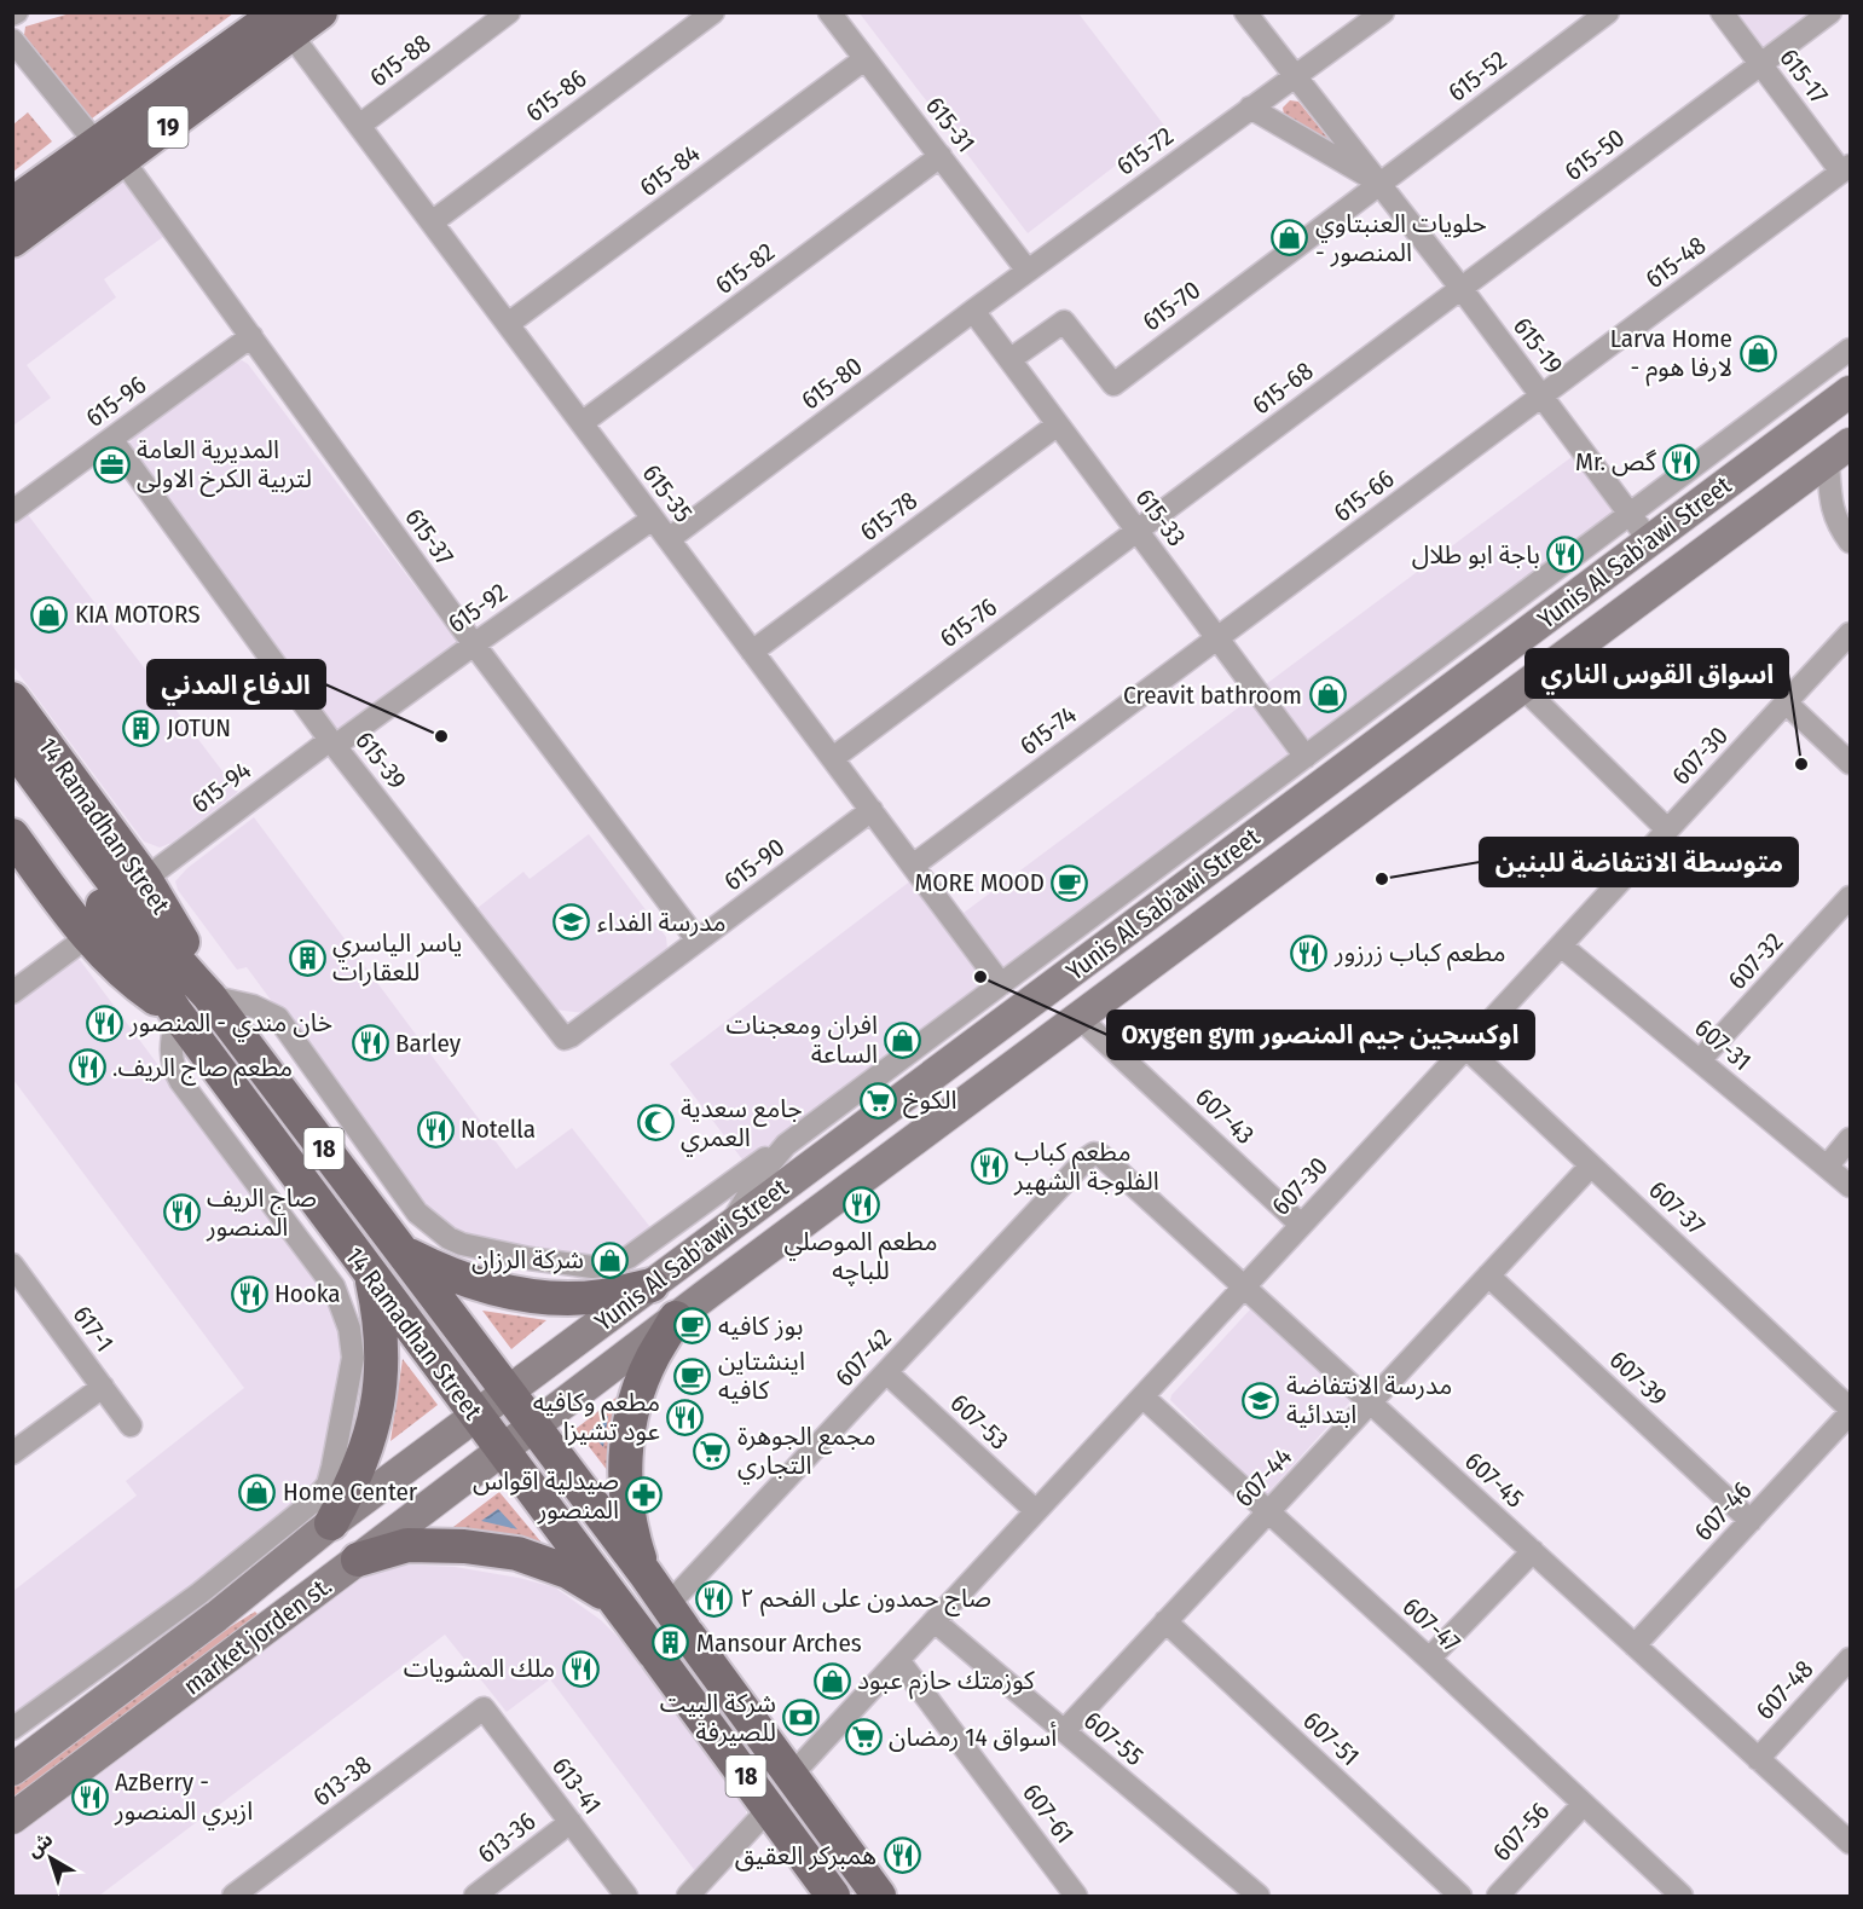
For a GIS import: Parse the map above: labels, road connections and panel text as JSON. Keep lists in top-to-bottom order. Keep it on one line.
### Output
{"streets":{"main road":["19","Yunis Al Sab'awi Street","14 Ramadhan Street","18","market jorden st."],"street":["615-88","615-52","615-17","615-86","615-31","615-72","615-50","615-84","615-48","615-82","615-70","615-19","615-80","615-68","615-96","615-35","615-66","615-78","615-33","615-37","615-92","615-76","615-74","607-30","615-39","615-94","615-90","607-32","607-31","607-43","607-37","617-1","607-42","607-39","607-53","607-44","607-45","607-46","607-47","607-48","607-55","607-51","613-38","613-41","607-61","607-56","613-36"]},"crossings":[["615-88","615-35"],["615-52","615-70"],["615-52","615-19"],["615-17","615-50"],["615-17","615-48"],["615-86","615-35"],["615-31","615-72"],["615-31","615-84"],["615-31","615-82"],["615-31","615-80"],["19","615-35"],["19","615-37"],["615-72","615-19"],["615-72","615-80"],["615-50","615-19"],["615-50","615-68"],["615-84","615-35"],["615-48","615-19"],["615-48","615-66"],["615-82","615-35"],["615-70","615-19"],["615-70","615-33"],["615-19","615-68"],["615-19","615-66"],["615-19","Yunis Al Sab'awi Street"],["615-80","615-35"],["615-80","615-33"],["615-68","615-33"],["615-68","615-76"],["615-96","615-37"],["615-96","615-39"],["615-35","615-78"],["615-35","615-92"],["615-35","615-76"],["615-35","615-74"],["615-35","615-90"],["615-66","615-33"],["615-66","615-74"],["615-78","615-33"],["615-33","615-76"],["615-33","615-74"],["615-37","615-92"],["615-37","615-90"],["Yunis Al Sab'awi Street","14 Ramadhan Street"],["Yunis Al Sab'awi Street","607-43"],["Yunis Al Sab'awi Street","market jorden st."],["615-92","615-39"],["615-92","615-94"],["607-30","14 Ramadhan Street"],["607-30","607-31"],["607-30","607-43"],["607-30","607-37"],["607-30","607-53"],["607-30","607-45"],["607-30","607-47"],["607-30","607-55"],["607-30","607-61"],["615-39","615-94"],["615-39","615-90"],["615-94","14 Ramadhan Street"],["14 Ramadhan Street","607-42"],["14 Ramadhan Street","market jorden st."],["607-32","607-31"],["607-37","607-44"],["607-37","607-46"],["607-42","607-53"],["607-42","607-45"],["607-39","607-44"],["607-39","607-46"],["607-44","607-45"],["607-44","607-47"],["607-44","607-55"],["607-44","607-51"],["607-45","607-46"],["607-45","607-48"],["607-47","607-56"],["613-38","613-41"],["613-41","613-36"]],"places":{"shop":["حلويات العنبتاوي - المنصور","Larva Home - لارفا هوم","KIA MOTORS","Creavit bathroom","افران ومعجنات الساعة","شركة الرزان","Home Center","كوزمتك حازم عبود"],"restaurant":["Mr. گص","باجة ابو طلال","مطعم كباب زرزور","خان مندي - المنصور","Barley",".مطعم صاج الريف","Notella","مطعم كباب الفلوجة الشهير","مطعم الموصلي للباچه","صاج الريف المنصور","Hooka","مطعم وكافيه عود تشيزا","صاج حمدون على الفحم ٢","ملك المشويات","AzBerry - ازبري المنصور","همبركر العقيق"],"office":["المديرية العامة لتربية الكرخ الاولى"],"building":["JOTUN","ياسر الياسري للعقارات","Mansour Arches"],"other":["الدفاع المدني","اسواق القوس الناري","متوسطة الانتفاضة للبنين","Oxygen gym اوكسجين جيم المنصور"],"cafe":["MORE MOOD","بوز كافيه","اينشتاين كافيه"],"school or university":["مدرسة الفداء","مدرسة الانتفاضة ابتدائية"],"supermarket":["الكوخ","مجمع الجوهرة التجاري","أسواق 14 رمضان"],"mosque":["جامع سعدية العمري"],"pharmacy":["صيدلية اقواس المنصور"],"bank":["شركة البيت للصيرفة"]},"north":"top left"}
